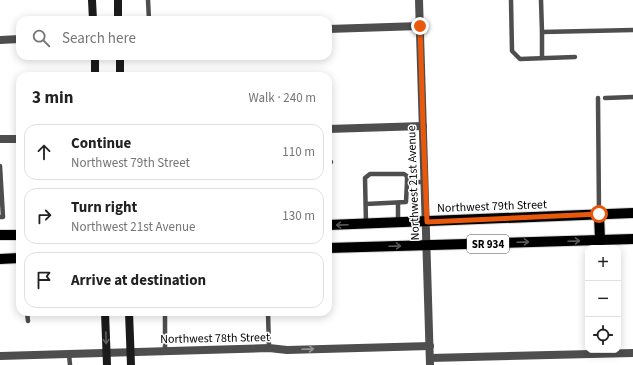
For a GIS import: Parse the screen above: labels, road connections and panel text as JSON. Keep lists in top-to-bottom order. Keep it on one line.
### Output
{"streets":{"main road":["Northwest 79th Street","SR 934"],"street":["Northwest 21st Avenue","Northwest 78th Street"]},"crossings":[["Northwest 21st Avenue","Northwest 79th Street"],["Northwest 21st Avenue","SR 934"],["Northwest 21st Avenue","Northwest 78th Street"]],"one_way":["Northwest 78th Street"],"page":{"search":"Search here","heading":["3 min","Walk · 240 m"],"list":[["Continue","Northwest 79th Street","110 m"],["Turn right","Northwest 21st Avenue","130 m"],"Arrive at destination"],"map_buttons":["+","−"]}}
